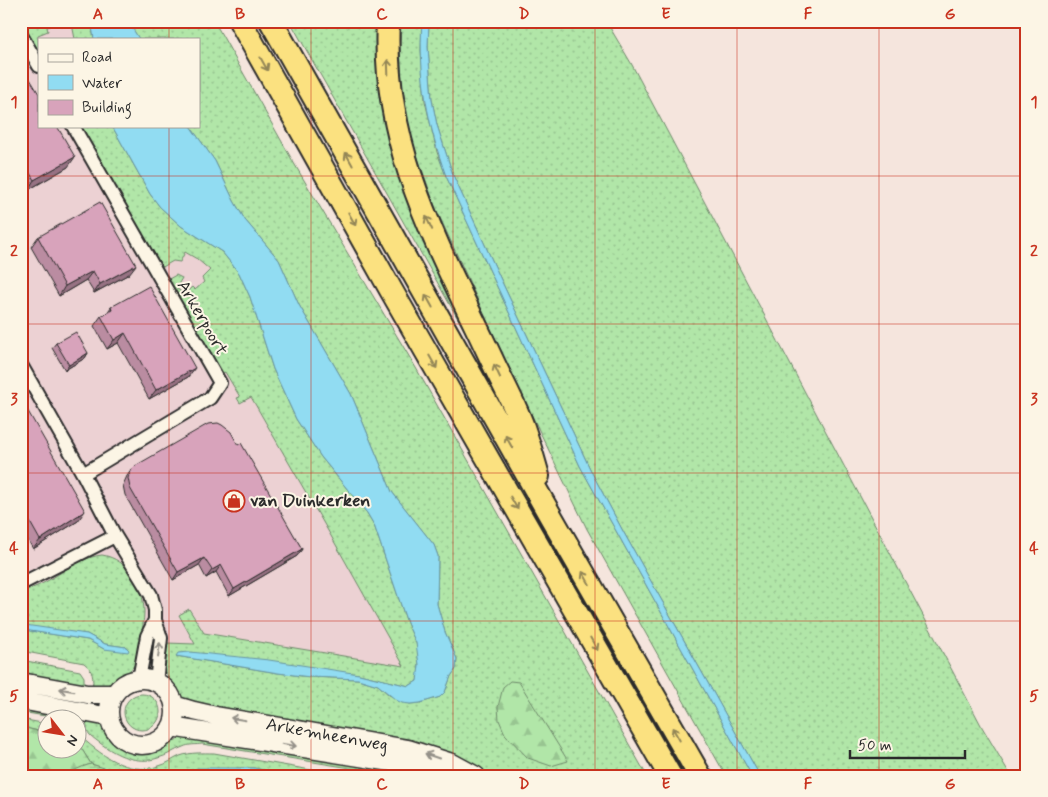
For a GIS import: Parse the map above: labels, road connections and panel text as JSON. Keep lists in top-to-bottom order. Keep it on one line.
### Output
{"streets":{"main road":["Arkemheenweg"],"street":["Arkerpoort"]},"places":{"shop":["van Duinkerken"]},"legend":["Road","Water","Building"],"scale_bar":"50 m","north":"bottom right","grid":{"columns":["A","B","C","D","E","F","G"],"rows":["1","2","3","4","5"]}}
